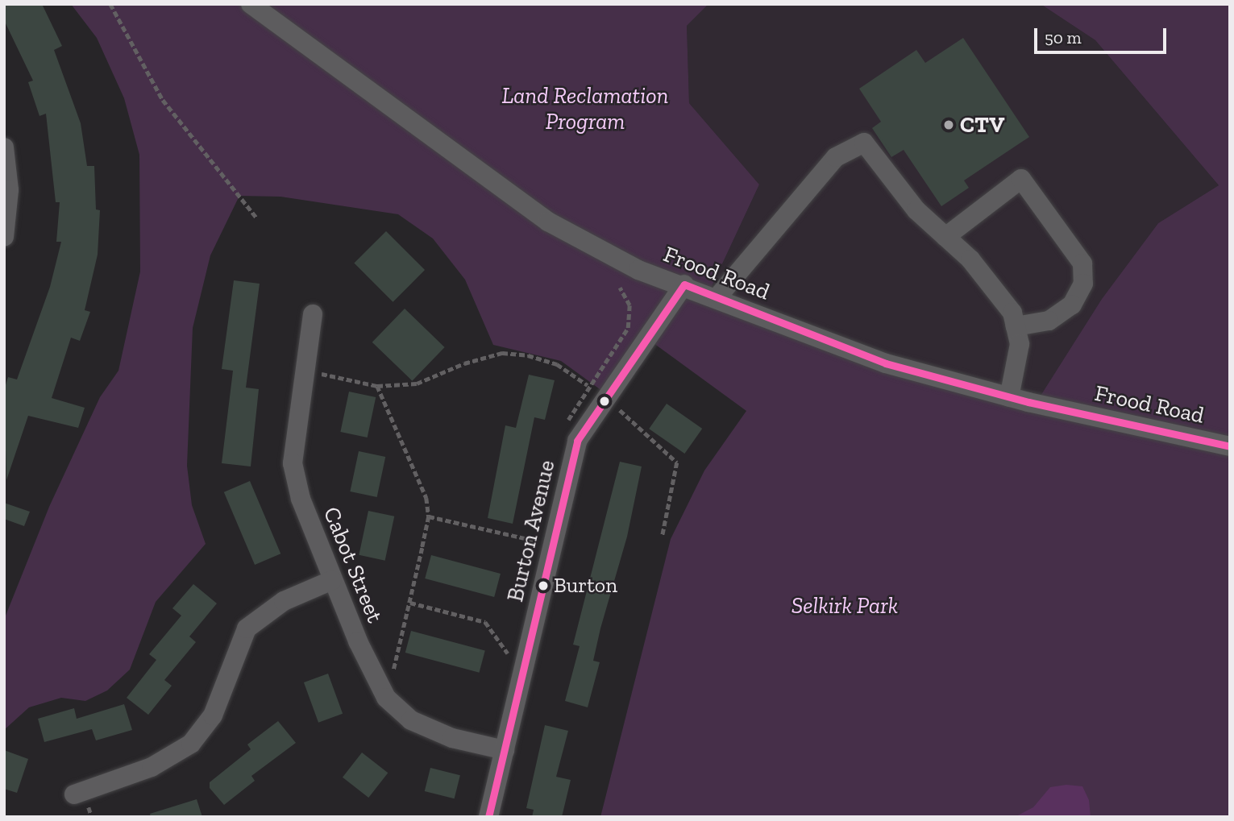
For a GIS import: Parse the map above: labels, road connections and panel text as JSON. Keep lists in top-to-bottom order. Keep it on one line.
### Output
{"streets":{"street":["Frood Road","Burton Avenue","Cabot Street"]},"crossings":[["Frood Road","Burton Avenue"],["Burton Avenue","Cabot Street"]],"parks":["Land Reclamation Program","Selkirk Park"],"places":["CTV","Burton"],"scale_bar":"50 m"}
